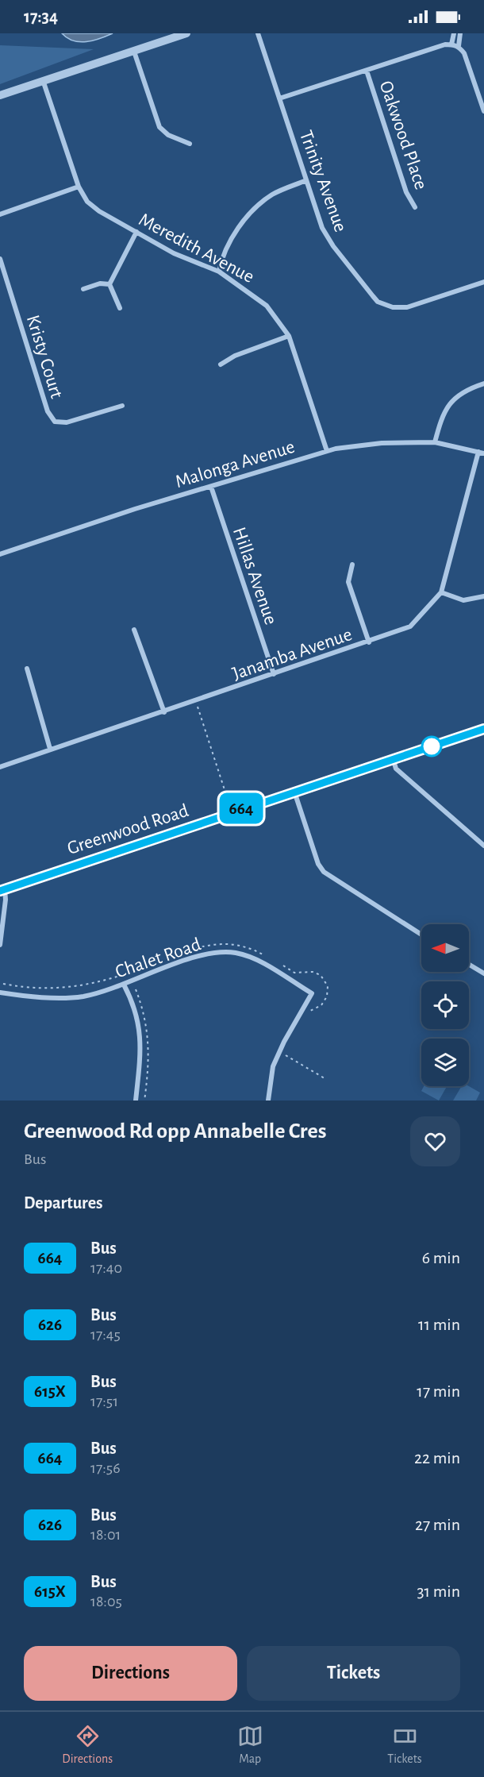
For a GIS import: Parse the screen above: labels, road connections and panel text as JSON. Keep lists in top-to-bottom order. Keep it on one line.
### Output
{"streets":{"street":["Oakwood Place","Trinity Avenue","Meredith Avenue","Kristy Court","Malonga Avenue","Hillas Avenue","Janamba Avenue","Greenwood Road","Chalet Road"]},"crossings":[["Meredith Avenue","Malonga Avenue"],["Malonga Avenue","Hillas Avenue"],["Malonga Avenue","Janamba Avenue"],["Hillas Avenue","Janamba Avenue"]],"lines":["bus line 664"],"north":"left","page":{"status":"17:34","on_map":"664","heading":[["Greenwood Rd opp Annabelle Cres","Bus"],"Departures"],"list":[{"mark":"664","name":"Bus","note":"17:40","value":"6 min"},{"mark":"626","name":"Bus","note":"17:45","value":"11 min"},{"mark":"615X","name":"Bus","note":"17:51","value":"17 min"},{"mark":"664","name":"Bus","note":"17:56","value":"22 min"},{"mark":"626","name":"Bus","note":"18:01","value":"27 min"},{"mark":"615X","name":"Bus","note":"18:05","value":"31 min"}],"buttons":["Directions","Tickets"],"tabs":["Directions","Map","Tickets"]}}
